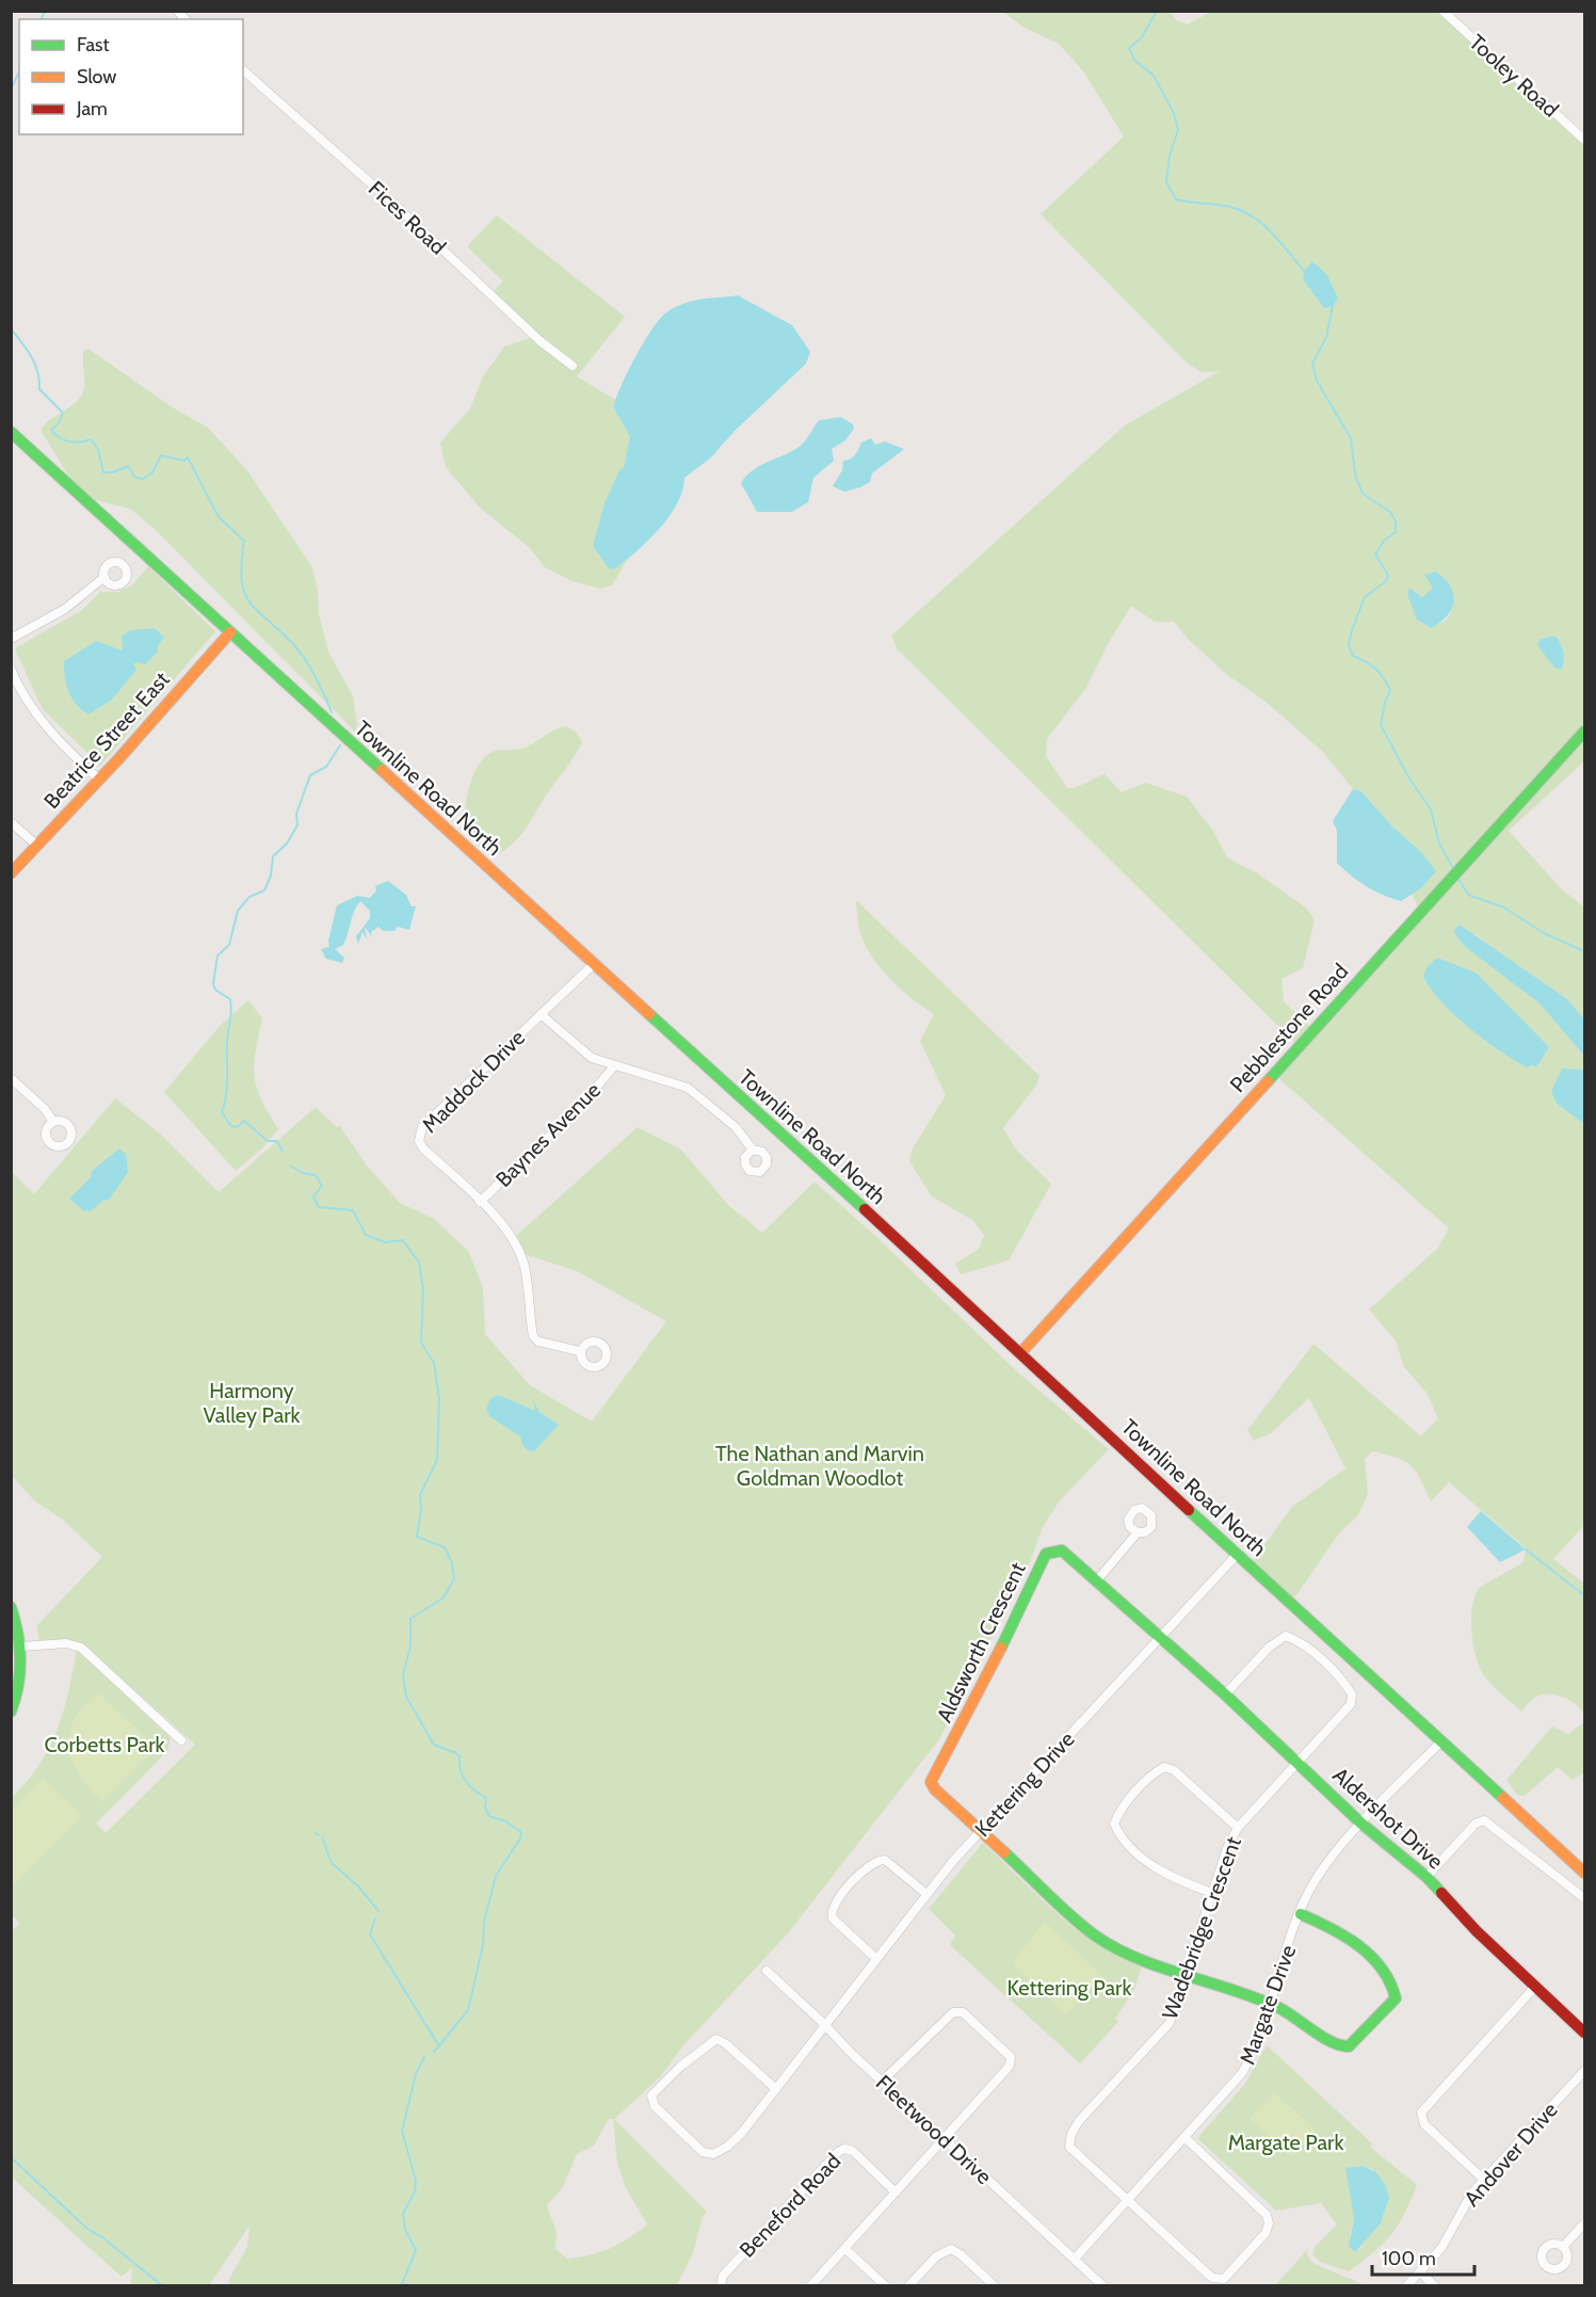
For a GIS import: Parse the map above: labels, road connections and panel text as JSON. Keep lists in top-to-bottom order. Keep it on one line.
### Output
{"streets":{"street":["Tooley Road","Fices Road","Beatrice Street East","Townline Road North","Pebblestone Road","Maddock Drive","Baynes Avenue","Aldsworth Crescent","Kettering Drive","Aldershot Drive","Wadebridge Crescent","Margate Drive","Fleetwood Drive","Andover Drive","Beneford Road"]},"crossings":[["Beatrice Street East","Townline Road North"],["Townline Road North","Pebblestone Road"],["Townline Road North","Maddock Drive"],["Townline Road North","Kettering Drive"],["Townline Road North","Margate Drive"],["Maddock Drive","Baynes Avenue"],["Aldsworth Crescent","Kettering Drive"],["Aldsworth Crescent","Aldershot Drive"],["Kettering Drive","Aldershot Drive"],["Kettering Drive","Fleetwood Drive"],["Aldershot Drive","Wadebridge Crescent"],["Aldershot Drive","Margate Drive"],["Wadebridge Crescent","Margate Drive"],["Margate Drive","Fleetwood Drive"]],"parks":["Harmony Valley Park","The Nathan and Marvin Goldman Woodlot","Corbetts Park","Kettering Park","Margate Park"],"legend":["Fast","Slow","Jam"],"scale_bar":"100 m"}
